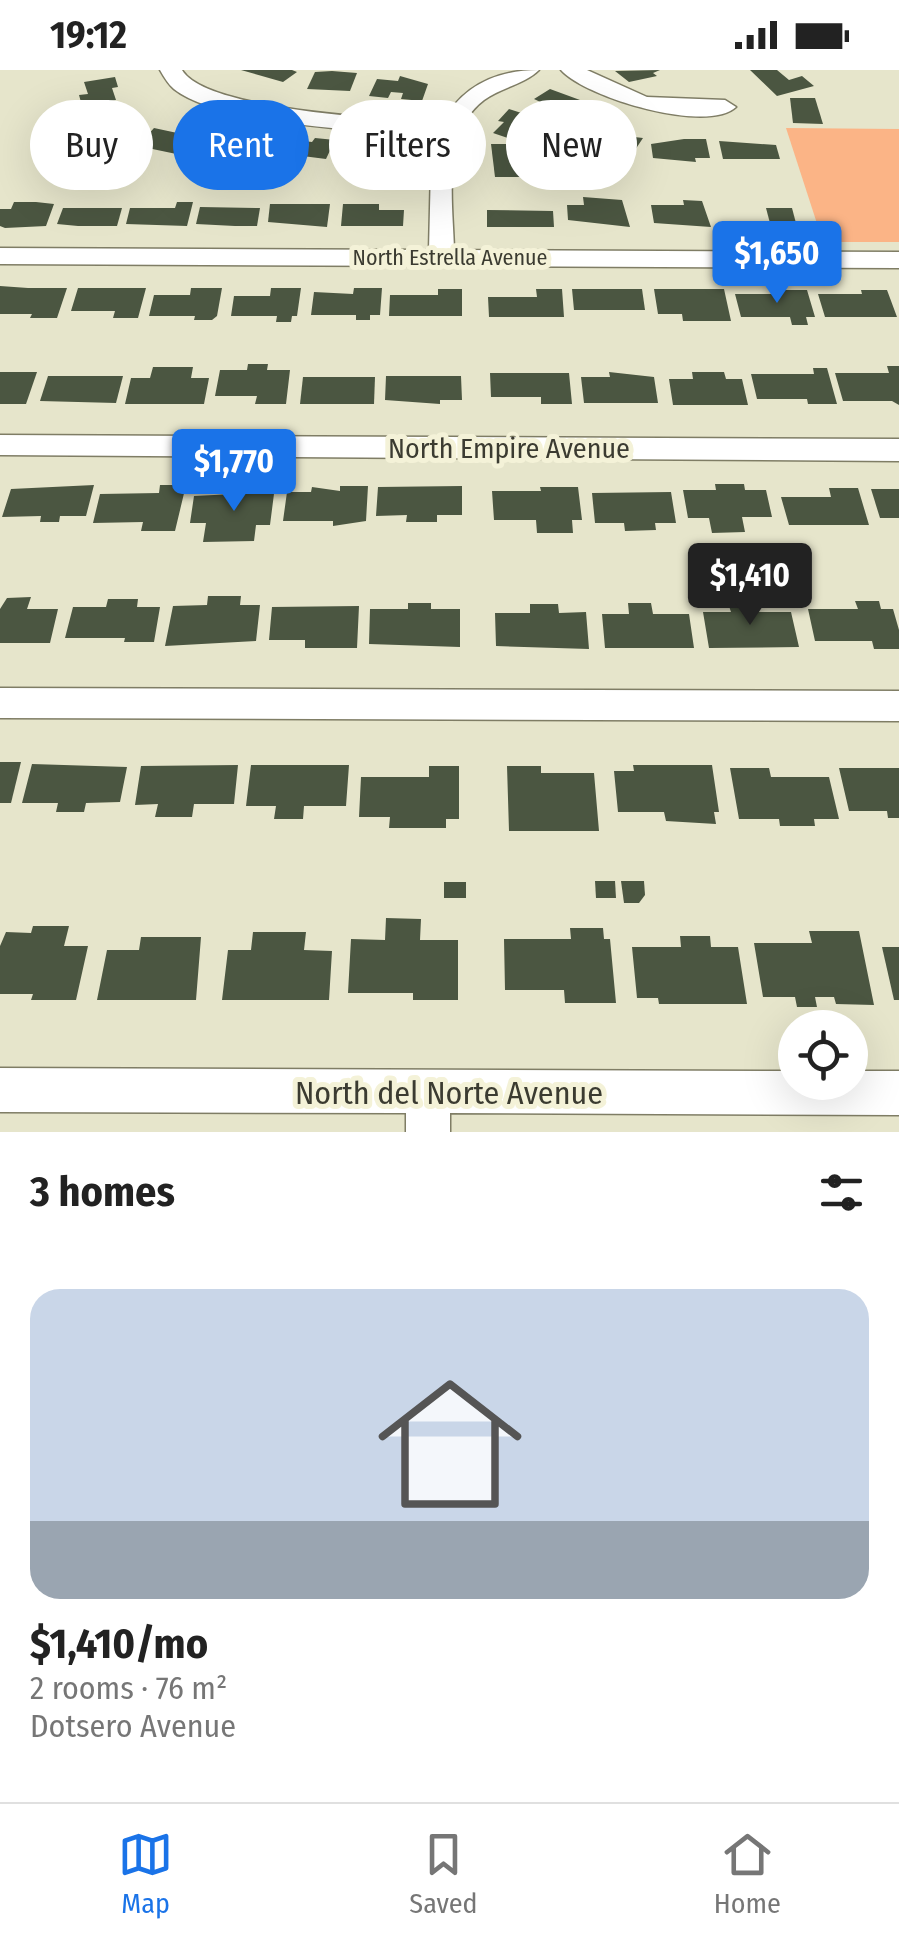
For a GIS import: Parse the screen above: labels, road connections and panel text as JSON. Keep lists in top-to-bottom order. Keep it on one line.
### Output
{"streets":{"street":["North Estrella Avenue","North Empire Avenue","North del Norte Avenue"]},"page":{"status":"19:12","chip":["Buy","Rent","Filters","New"],"price":["$1,650","$1,770","$1,410"],"heading":"3 homes","list":[{"name":"$1,410/mo","note":"2 rooms · 76 m² · Dotsero Avenue"}],"tabs":["Map","Saved","Home"]}}
